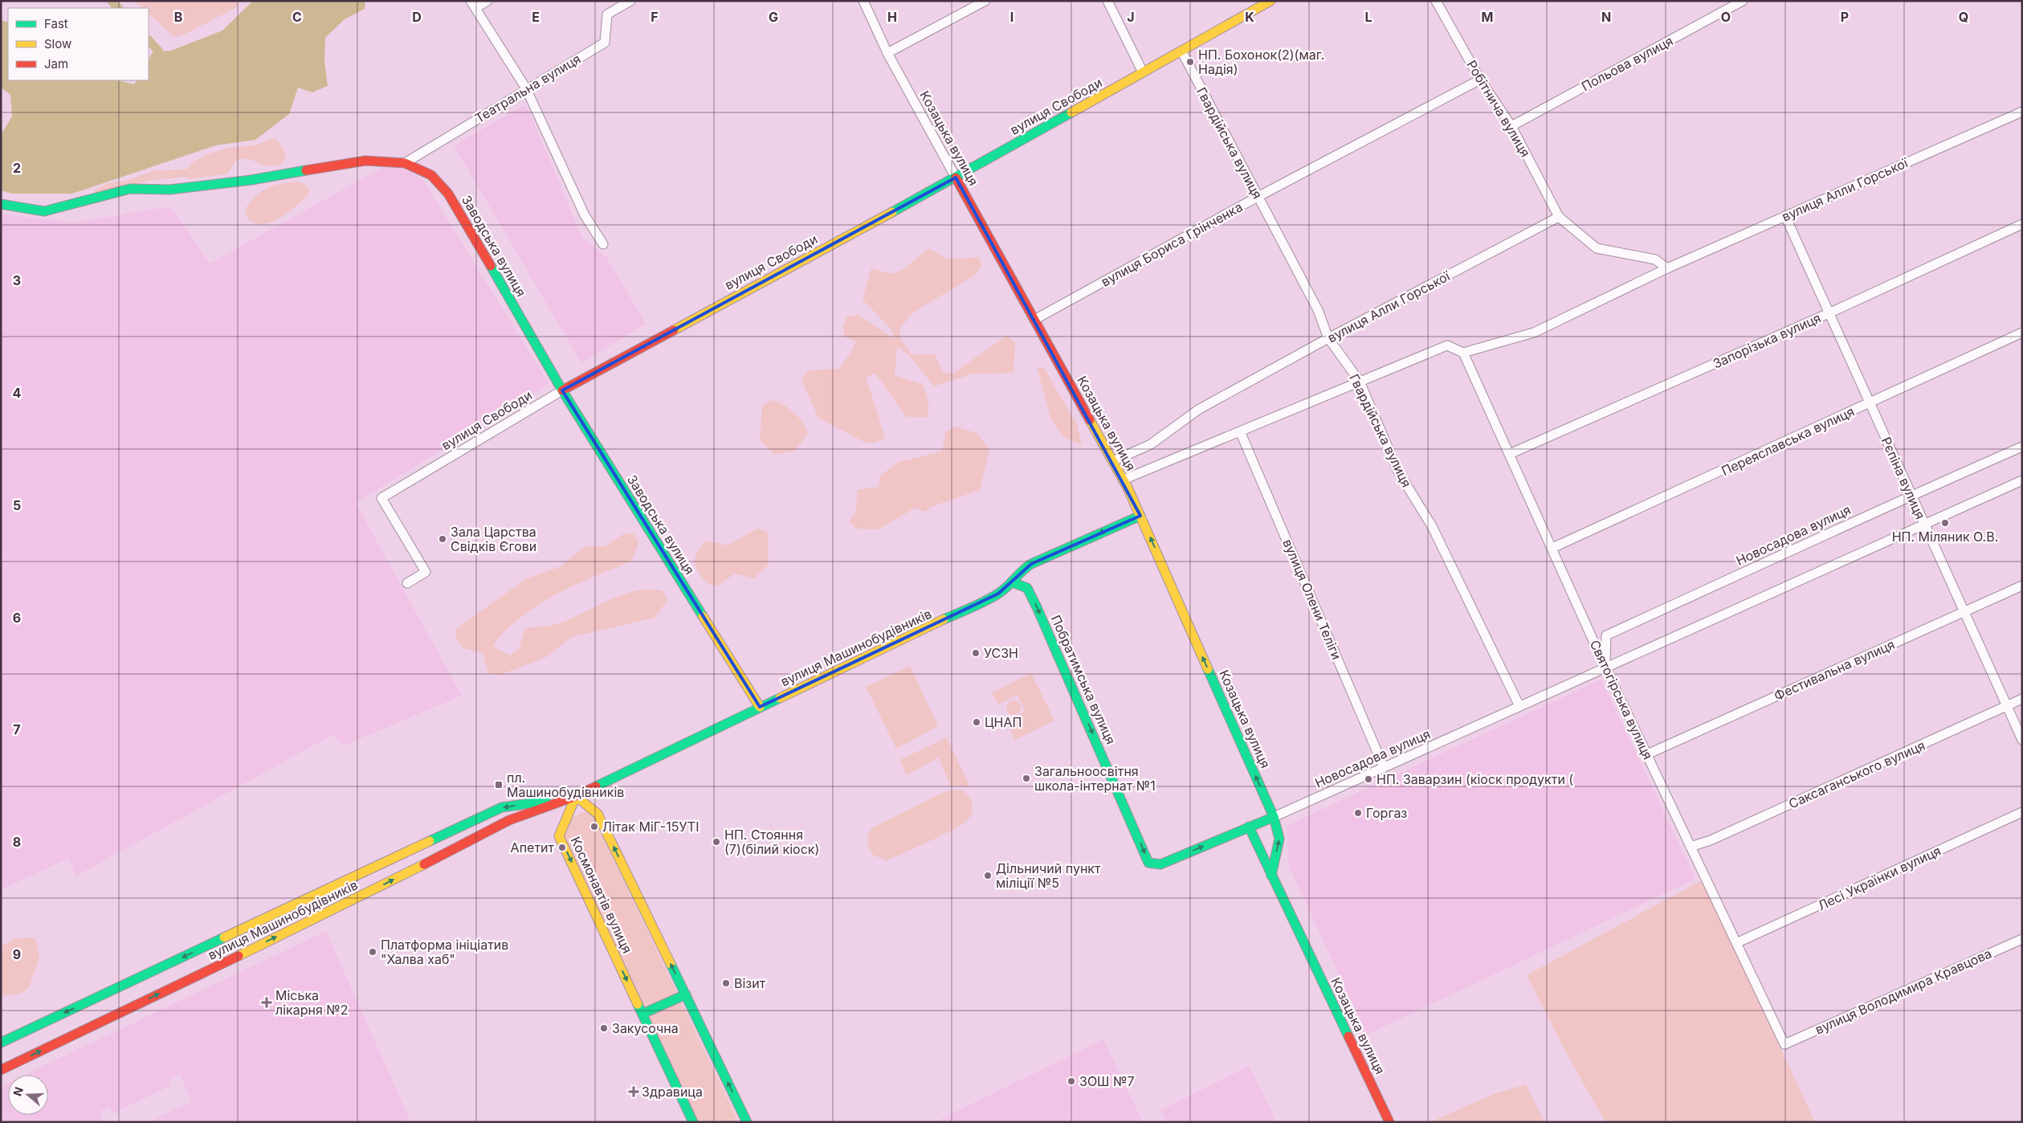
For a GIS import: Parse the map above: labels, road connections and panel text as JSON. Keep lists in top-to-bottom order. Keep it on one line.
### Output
{"streets":{"street":["Польова вулиця","Театральна вулиця","вулиця Свободи","Робітнича вулиця","Козацька вулиця","Гвардійська вулиця","вулиця Алли Горської","вулиця Бориса Грінченка","Заводська вулиця","Запорізька вулиця","Переяславська вулиця","Рєпіна вулиця","Новосадова вулиця","вулиця Олени Теліги","вулиця Машинобудівників","Фестивальна вулиця","Побратимська вулиця","Святогірська вулиця","Саксаганського вулиця","Лесі Українки вулиця","Космонавтів вулиця","вулиця Володимира Кравцова"]},"crossings":[["Польова вулиця","Робітнича вулиця"],["Театральна вулиця","Заводська вулиця"],["вулиця Свободи","Козацька вулиця"],["вулиця Свободи","Гвардійська вулиця"],["вулиця Свободи","Заводська вулиця"],["Робітнича вулиця","вулиця Алли Горської"],["Робітнича вулиця","вулиця Бориса Грінченка"],["Козацька вулиця","вулиця Алли Горської"],["Козацька вулиця","вулиця Бориса Грінченка"],["Козацька вулиця","Новосадова вулиця"],["Козацька вулиця","вулиця Машинобудівників"],["Гвардійська вулиця","вулиця Алли Горської"],["Гвардійська вулиця","вулиця Бориса Грінченка"],["Гвардійська вулиця","Новосадова вулиця"],["вулиця Алли Горської","Рєпіна вулиця"],["вулиця Алли Горської","Святогірська вулиця"],["Заводська вулиця","вулиця Машинобудівників"],["Запорізька вулиця","Рєпіна вулиця"],["Запорізька вулиця","Святогірська вулиця"],["Переяславська вулиця","Рєпіна вулиця"],["Переяславська вулиця","Святогірська вулиця"],["Рєпіна вулиця","Новосадова вулиця"],["Рєпіна вулиця","Фестивальна вулиця"],["Рєпіна вулиця","Саксаганського вулиця"],["Новосадова вулиця","вулиця Олени Теліги"],["Новосадова вулиця","Побратимська вулиця"],["Новосадова вулиця","Святогірська вулиця"],["вулиця Машинобудівників","Побратимська вулиця"],["вулиця Машинобудівників","Космонавтів вулиця"],["Фестивальна вулиця","Святогірська вулиця"],["Святогірська вулиця","Саксаганського вулиця"],["Святогірська вулиця","Лесі Українки вулиця"],["Святогірська вулиця","вулиця Володимира Кравцова"]],"one_way":["Побратимська вулиця"],"places":{"other":["НП. Бохонок(2)(маг. Надія)","НП. Міляник О.В.","Зала Царства Свідків Єгови","УСЗН","ЦНАП","Загальноосвітня школа-інтернат №1","НП. Заварзин (кіоск продукти (","Горгаз","Літак МіГ-15УТІ","НП. Стояння (7)(білий кіоск)","Апетит","Дільничий пункт міліції №5","Платформа ініціатив \"Халва хаб\"","Візит","Закусочна","ЗОШ №7"],"transit":["пл. Машинобудівників"],"health":["Міська лікарня №2","Здравица"]},"legend":["Fast","Slow","Jam"],"north":"left","grid":{"columns":["B","C","D","E","F","G","H","I","J","K","L","M","N","O","P","Q"],"rows":["2","3","4","5","6","7","8","9"]}}
